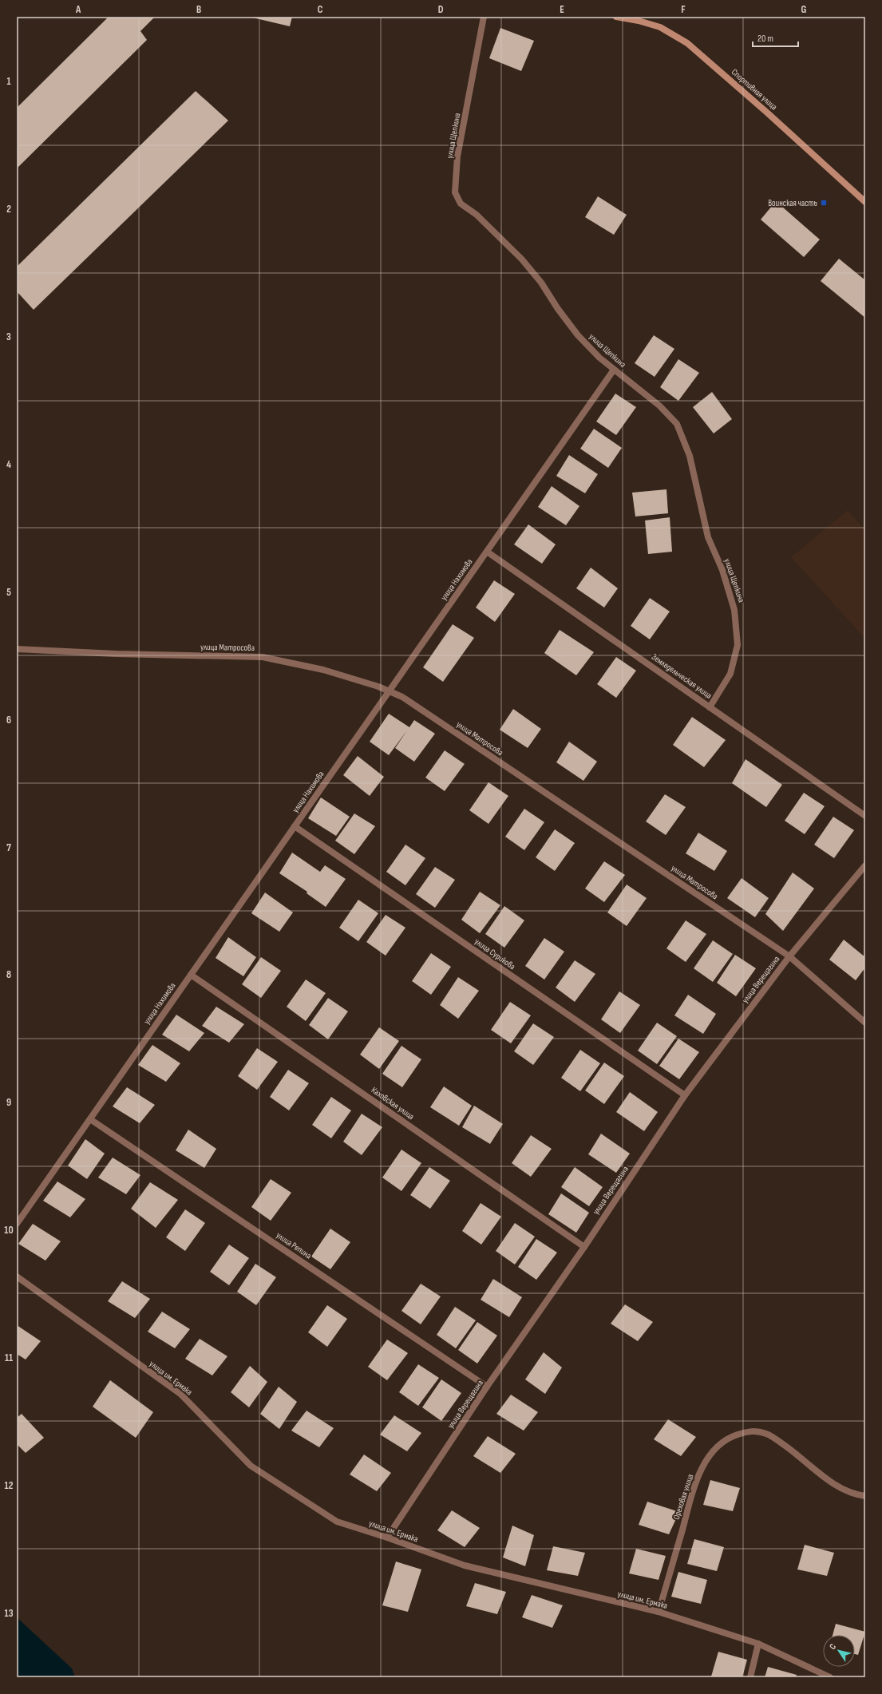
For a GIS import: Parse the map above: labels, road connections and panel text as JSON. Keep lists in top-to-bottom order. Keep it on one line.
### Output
{"streets":{"street":["Спортивная улица","улица Щепкина","улица Нахимова","улица Матросова","Земледельческая улица","улица Сурикова","улица Верещагина","Каховская улица","улица Репина","улица им. Ермака","Ореховая улица"]},"crossings":[["улица Щепкина","улица Нахимова"],["улица Щепкина","Земледельческая улица"],["улица Нахимова","улица Матросова"],["улица Нахимова","Земледельческая улица"],["улица Нахимова","улица Сурикова"],["улица Нахимова","Каховская улица"],["улица Нахимова","улица Репина"],["улица Матросова","улица Верещагина"],["улица Сурикова","улица Верещагина"],["улица Верещагина","Каховская улица"],["улица Верещагина","улица Репина"],["улица Верещагина","улица им. Ермака"],["улица им. Ермака","Ореховая улица"]],"places":{"transit":["Воинская часть"]},"scale_bar":"20 m","north":"top left","grid":{"columns":["A","B","C","D","E","F","G"],"rows":["1","2","3","4","5","6","7","8","9","10","11","12","13"]}}
